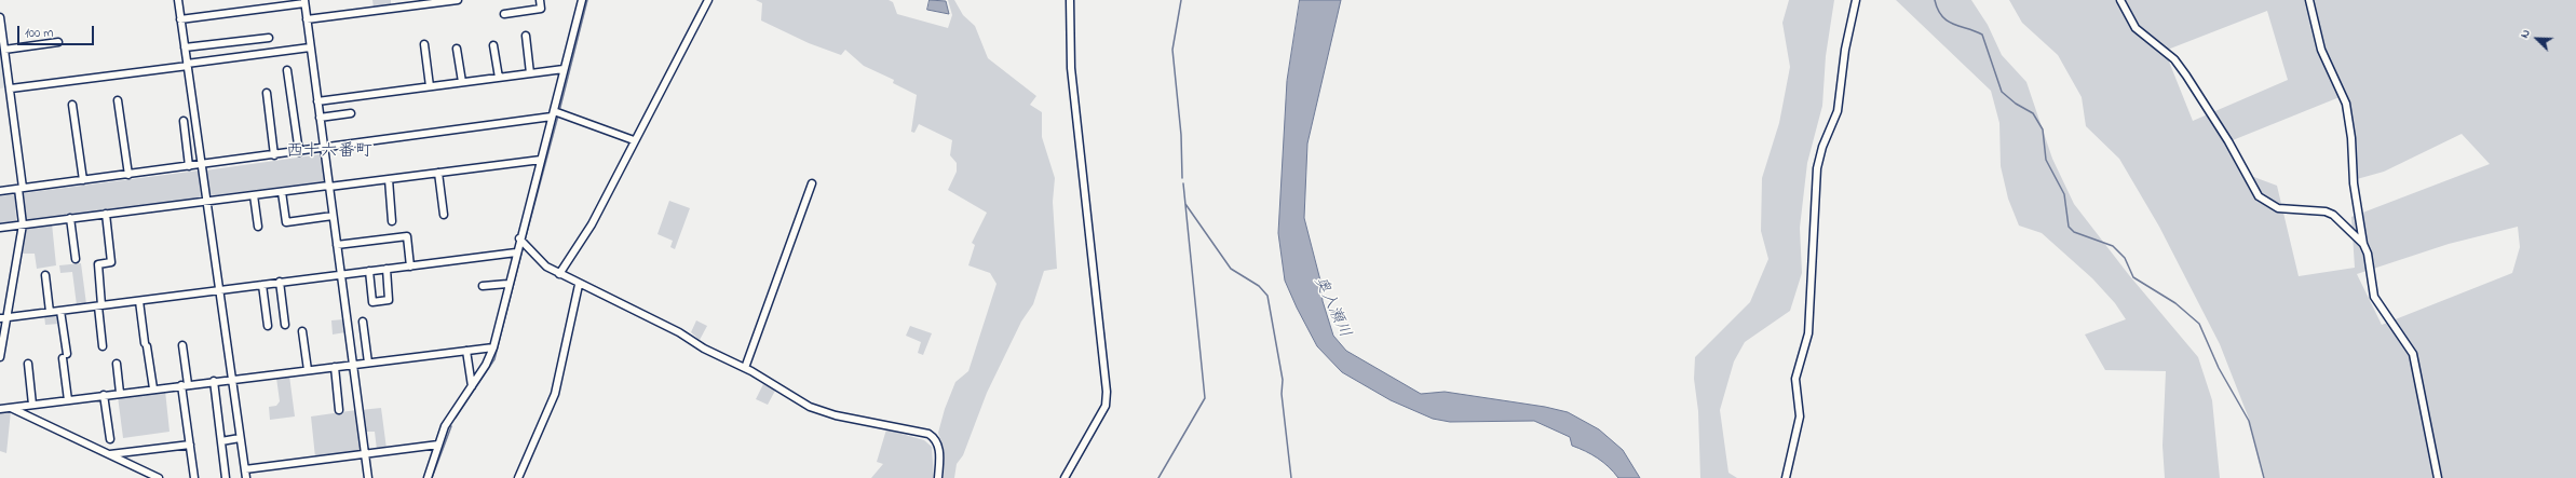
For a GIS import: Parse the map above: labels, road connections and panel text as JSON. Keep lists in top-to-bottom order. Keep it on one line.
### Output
{"districts":["西十六番町"],"water":["奥入瀬川"],"scale_bar":"100 m","north":"top left"}
